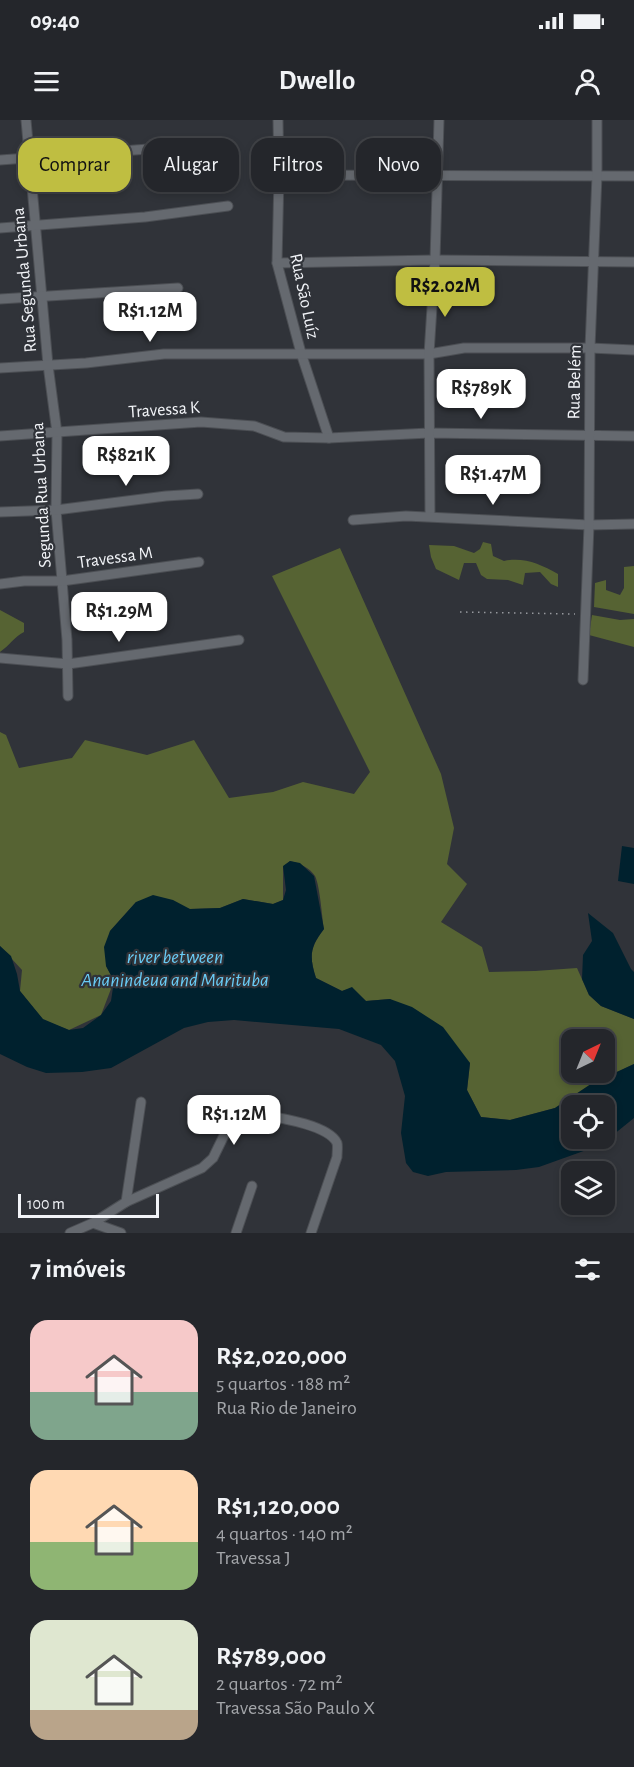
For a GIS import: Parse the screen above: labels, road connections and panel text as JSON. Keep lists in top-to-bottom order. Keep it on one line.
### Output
{"streets":{"street":["Rua Segunda Urbana","Rua São Luíz","Rua Belém","Travessa K","Segunda Rua Urbana","Travessa M"]},"crossings":[["Rua Segunda Urbana","Segunda Rua Urbana"],["Rua São Luíz","Travessa K"],["Rua Belém","Travessa K"],["Travessa K","Segunda Rua Urbana"],["Segunda Rua Urbana","Travessa M"]],"water":["river between Ananindeua and Marituba"],"scale_bar":"100 m","north":"top right","page":{"status":"09:40","header":"Dwello","chip":["Comprar","Alugar","Filtros","Novo"],"price":["R$2.02M","R$1.12M","R$789K","R$821K","R$1.47M","R$1.29M","R$1.12M"],"scale":"100 m","heading":"7 imóveis","list":[{"name":"R$2,020,000","note":"5 quartos · 188 m² · Rua Rio de Janeiro"},{"name":"R$1,120,000","note":"4 quartos · 140 m² · Travessa J"},{"name":"R$789,000","note":"2 quartos · 72 m² · Travessa São Paulo X"}]}}
